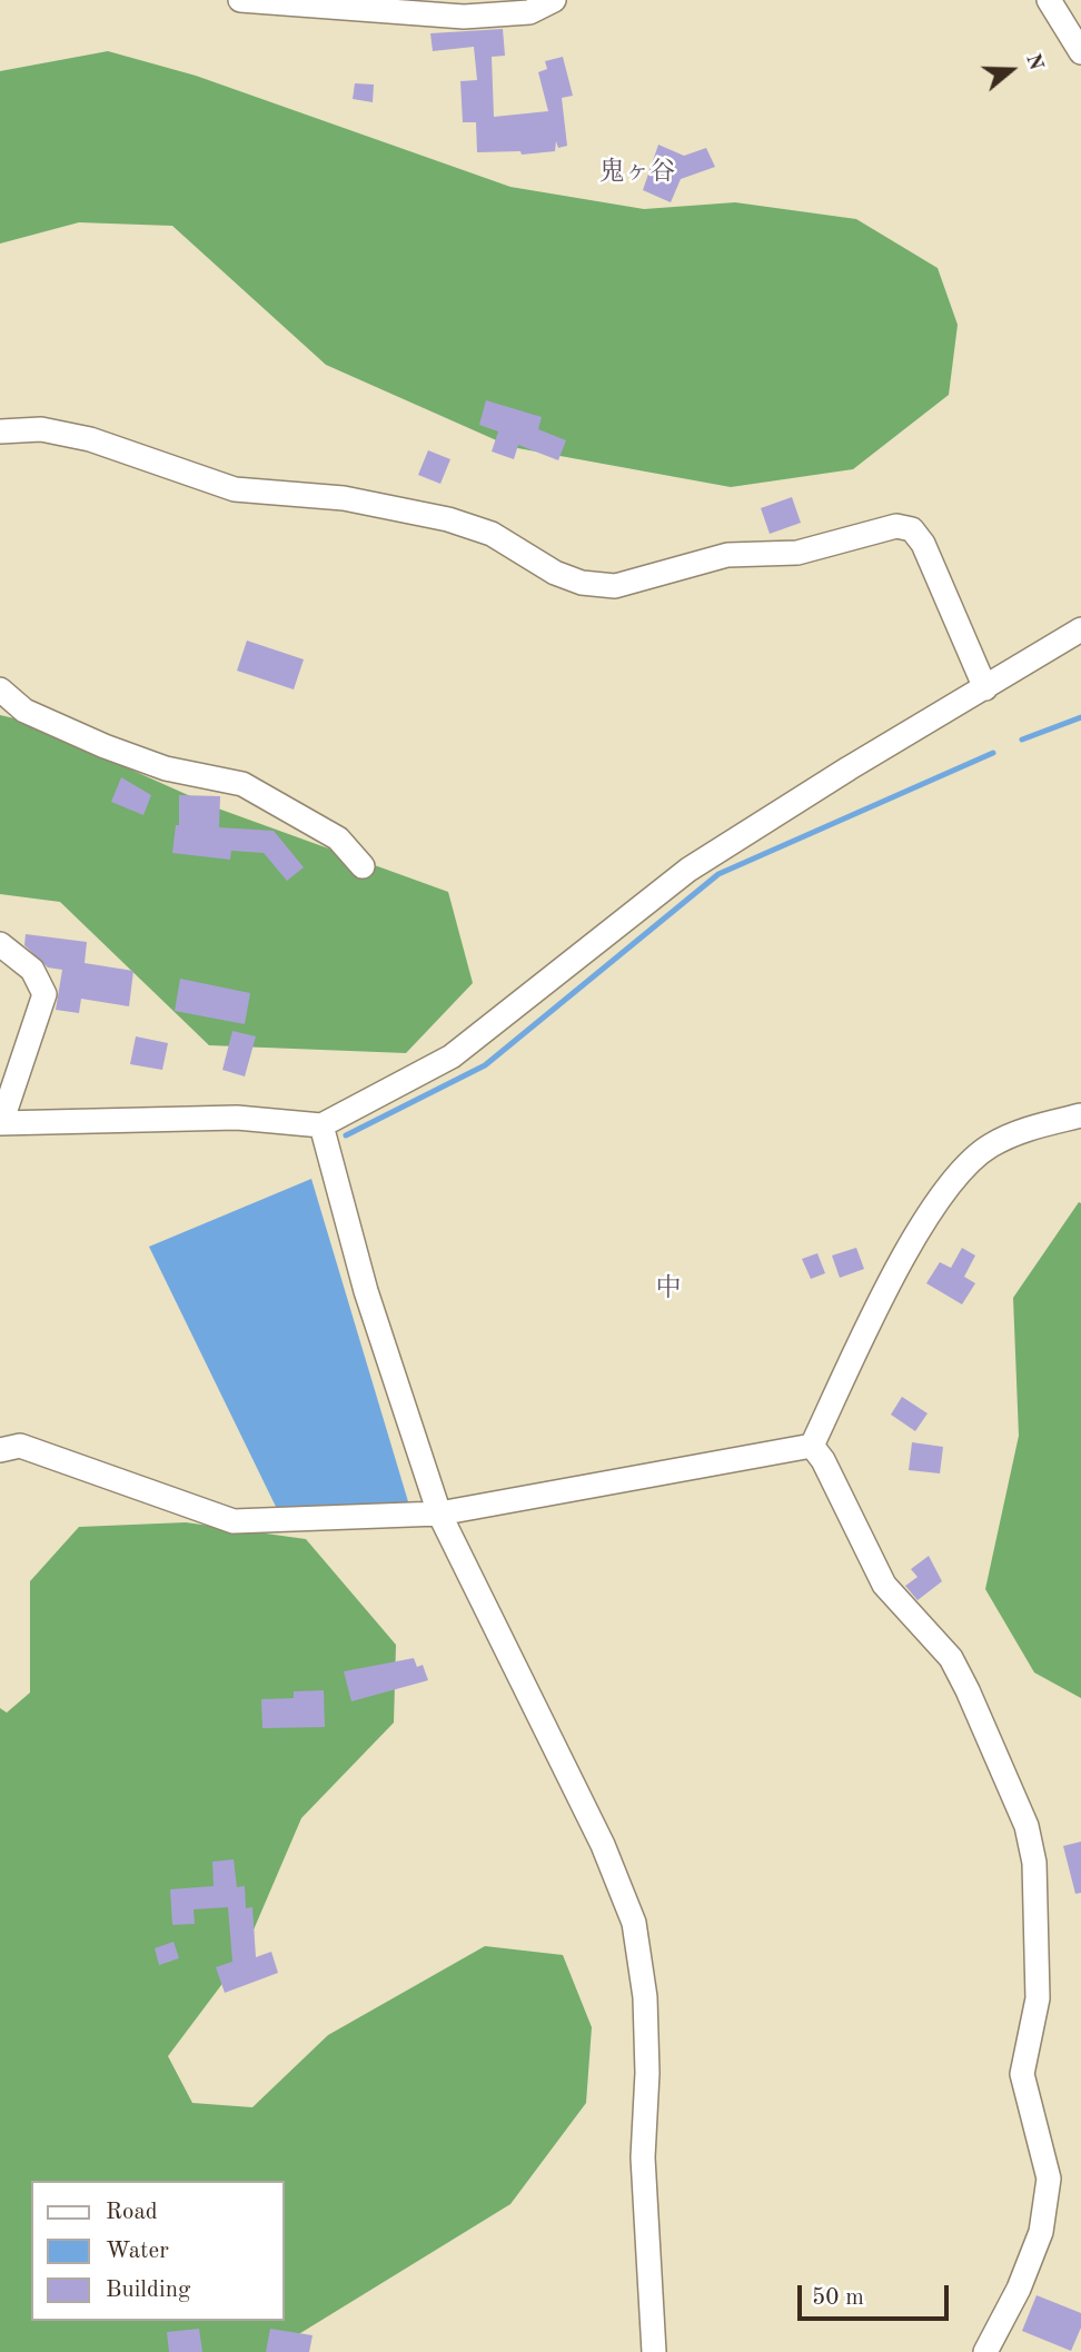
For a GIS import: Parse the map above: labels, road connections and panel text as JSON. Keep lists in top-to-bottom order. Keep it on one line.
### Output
{"districts":["鬼ヶ谷","中"],"legend":["Road","Water","Building"],"scale_bar":"50 m","north":"right"}
